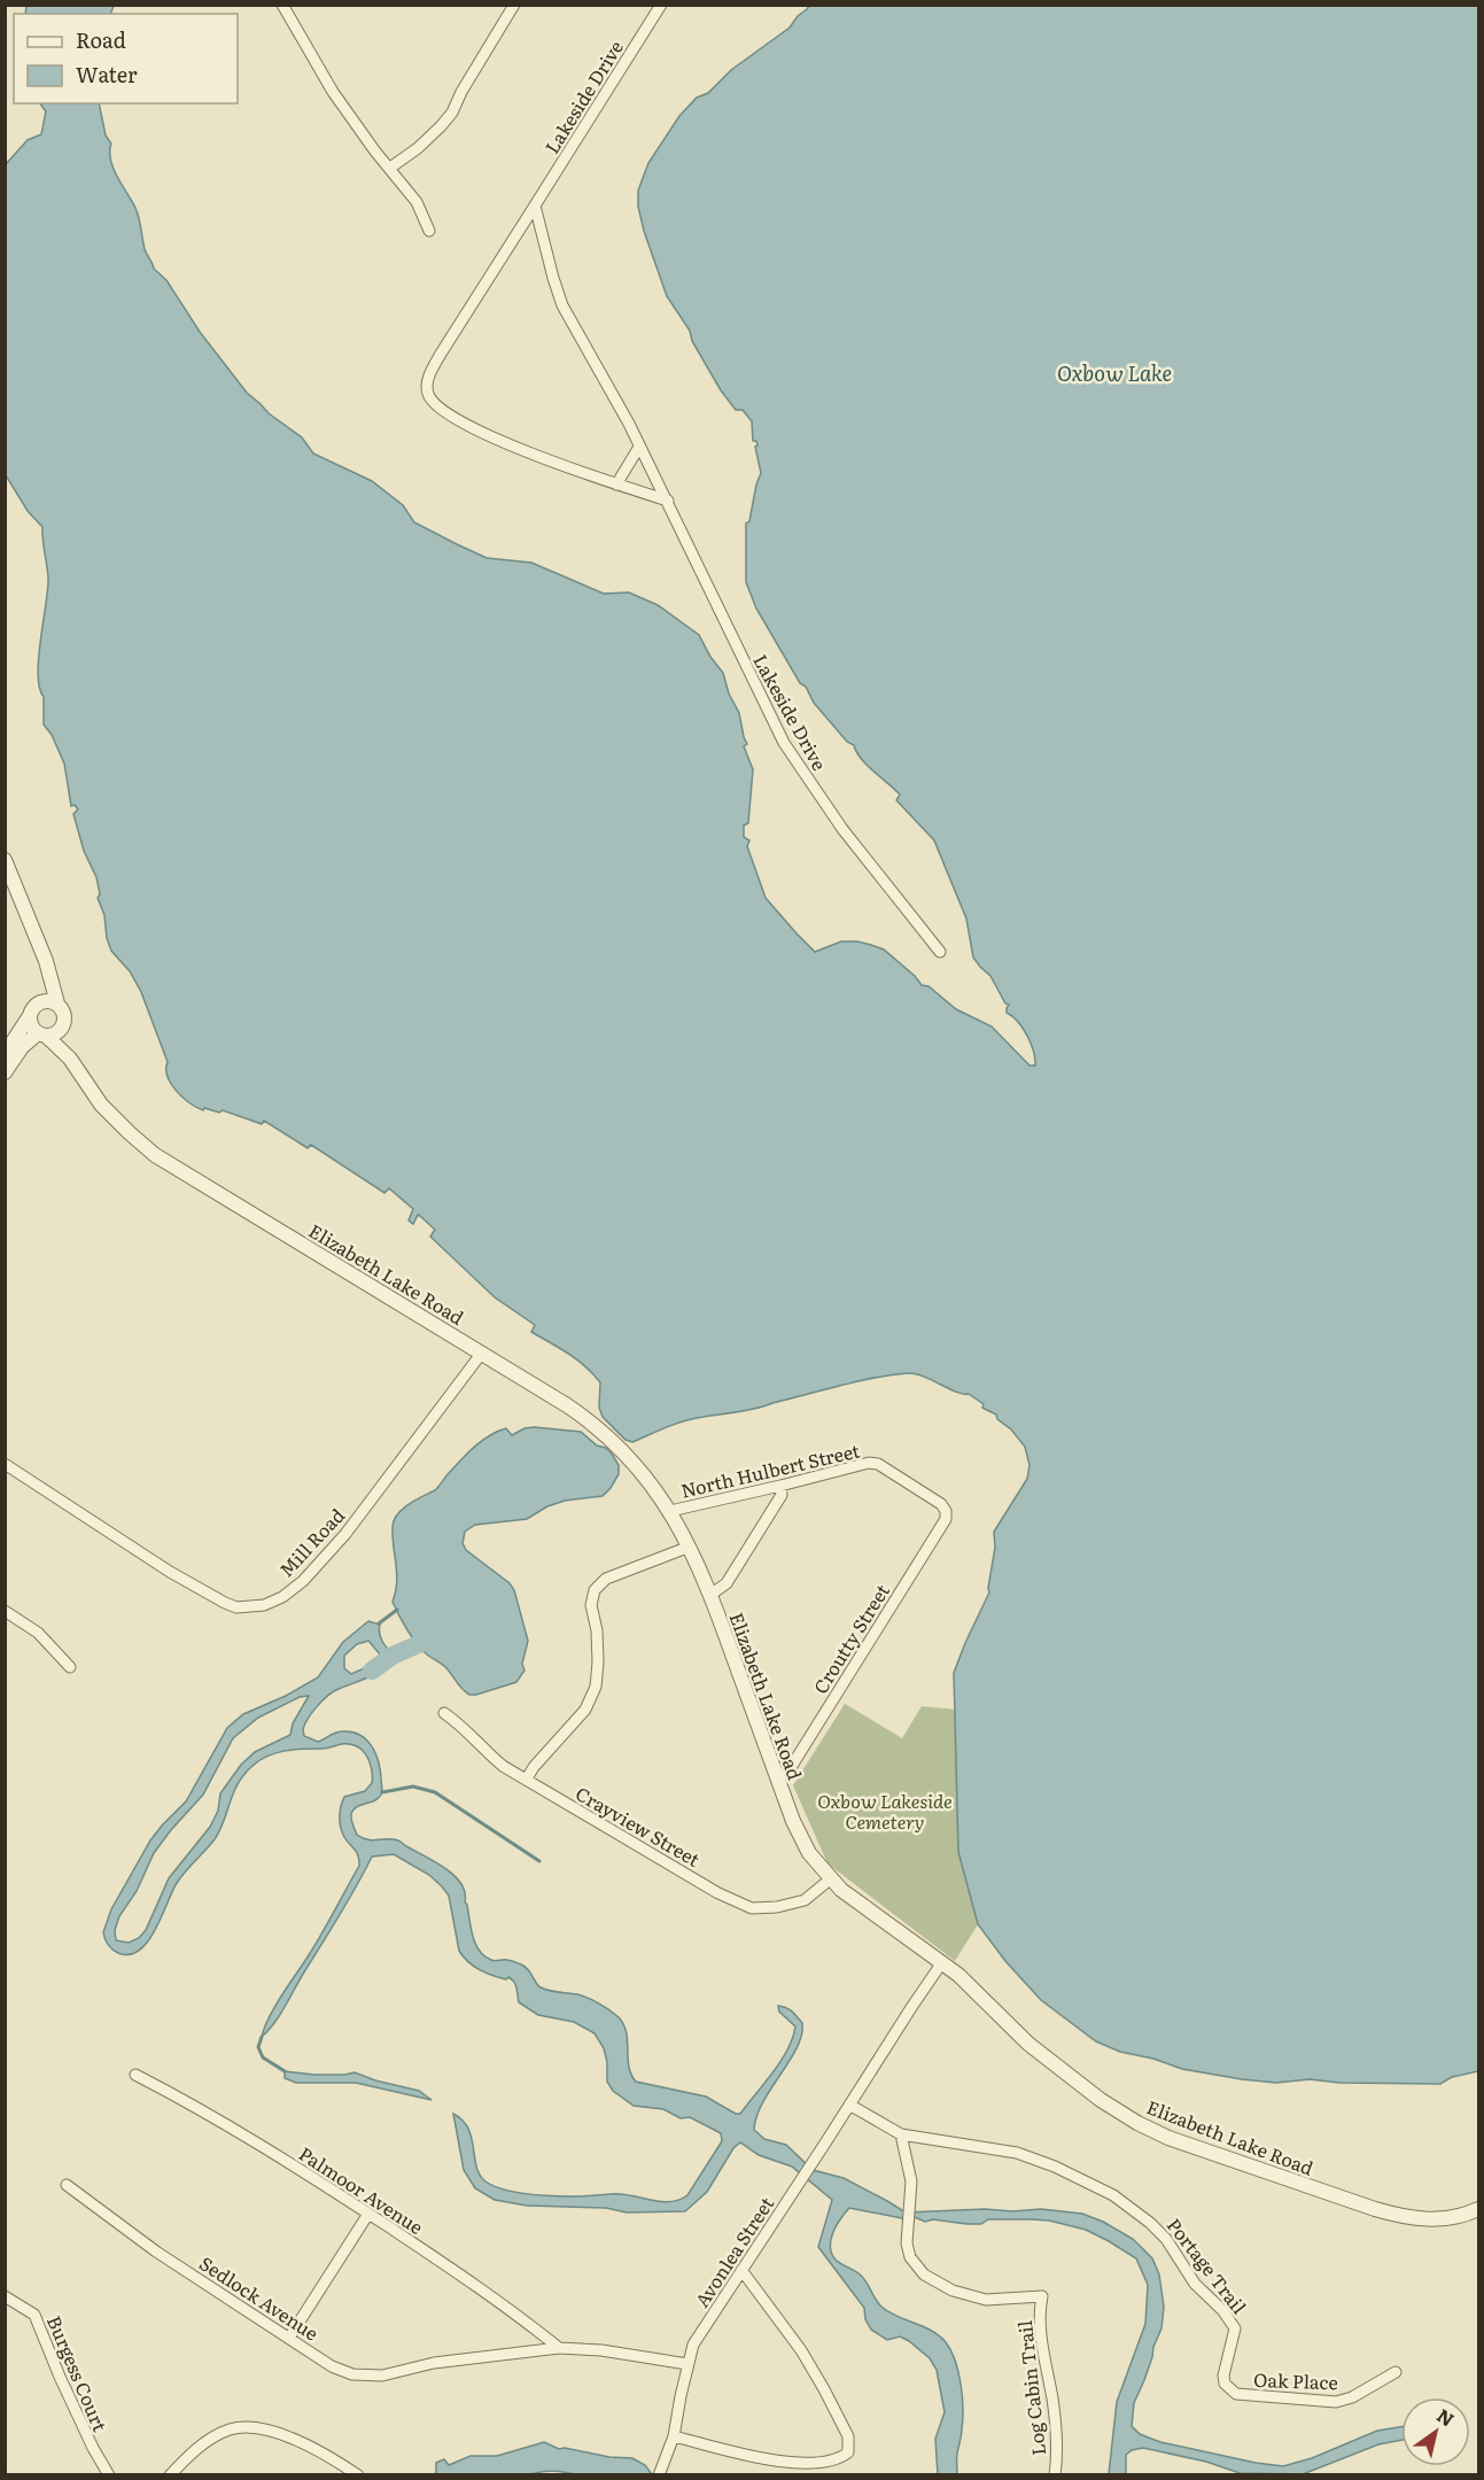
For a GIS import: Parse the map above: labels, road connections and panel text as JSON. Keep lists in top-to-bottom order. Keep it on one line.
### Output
{"streets":{"street":["Lakeside Drive","Elizabeth Lake Road","North Hulbert Street","Mill Road","Croutty Street","Crayview Street","Palmoor Avenue","Avonlea Street","Portage Trail","Sedlock Avenue","Burgess Court","Oak Place","Log Cabin Trail"]},"crossings":[["Elizabeth Lake Road","North Hulbert Street"],["Elizabeth Lake Road","Mill Road"],["Elizabeth Lake Road","Croutty Street"],["Elizabeth Lake Road","Crayview Street"],["Elizabeth Lake Road","Avonlea Street"],["North Hulbert Street","Croutty Street"],["Palmoor Avenue","Sedlock Avenue"],["Portage Trail","Oak Place"],["Portage Trail","Log Cabin Trail"]],"water":["Oxbow Lake"],"parks":["Oxbow Lakeside Cemetery"],"legend":["Road","Water"],"north":"top right"}
